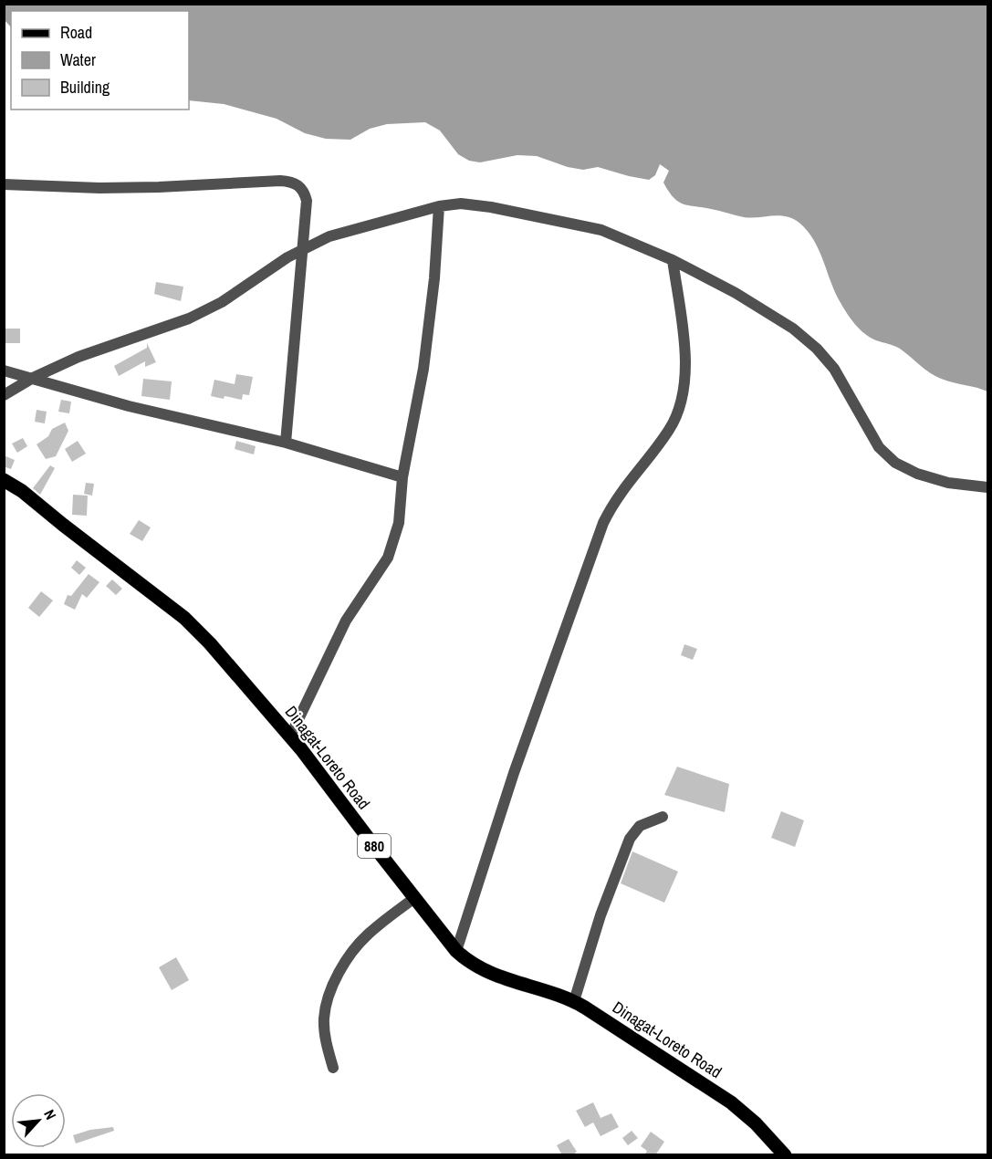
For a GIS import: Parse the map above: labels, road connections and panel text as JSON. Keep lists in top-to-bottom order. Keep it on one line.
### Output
{"streets":{"main road":["Dinagat-Loreto Road","880"]},"legend":["Road","Water","Building"],"north":"top right"}
